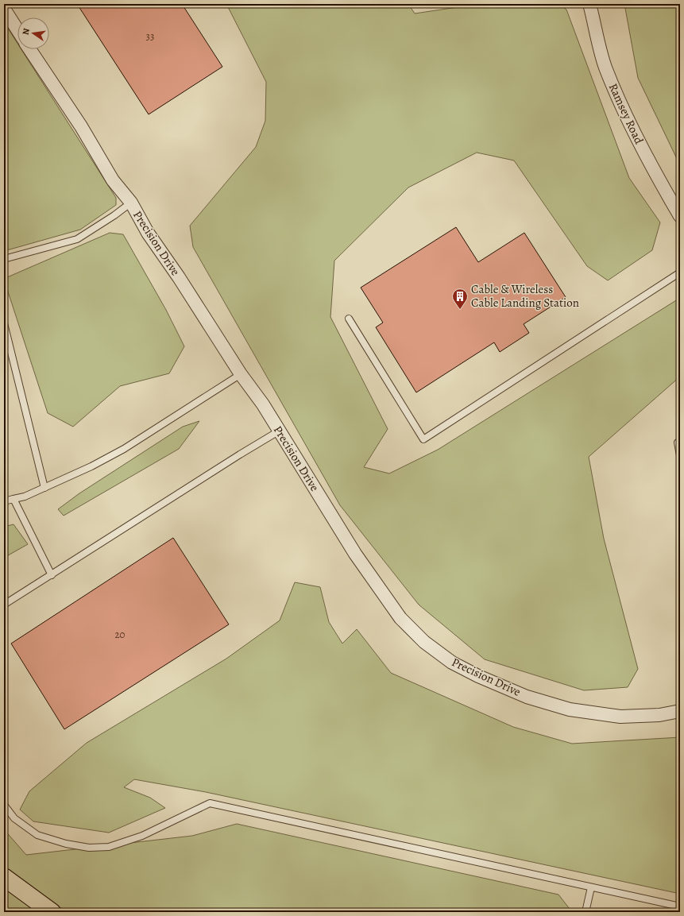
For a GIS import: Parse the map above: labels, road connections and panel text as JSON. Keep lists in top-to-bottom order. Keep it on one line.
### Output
{"streets":{"street":["Ramsey Road","Precision Drive"]},"places":{"building":["Cable & Wireless Cable Landing Station"]},"house_numbers":["33","20"],"north":"left"}
